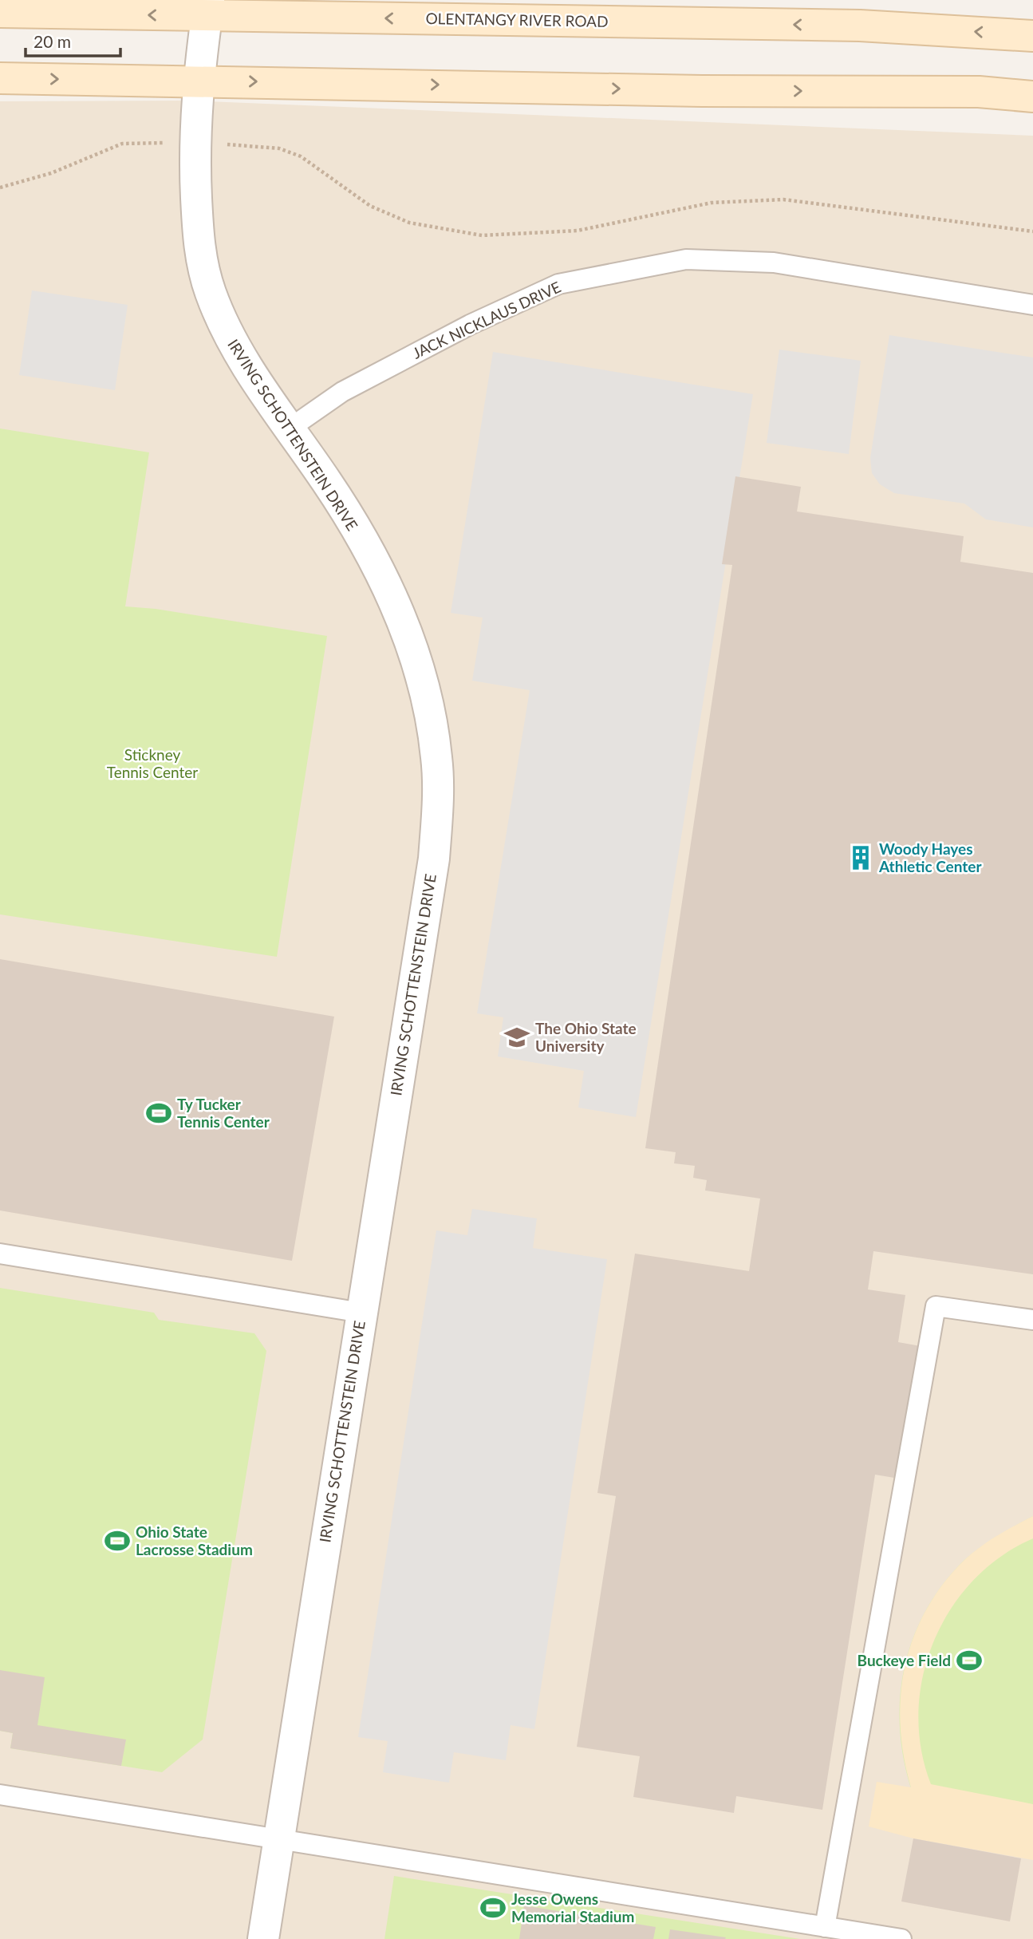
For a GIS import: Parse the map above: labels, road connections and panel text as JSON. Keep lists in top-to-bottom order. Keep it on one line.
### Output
{"streets":{"main road":["OLENTANGY RIVER ROAD"],"street":["IRVING SCHOTTENSTEIN DRIVE"],"lane":["JACK NICKLAUS DRIVE"]},"crossings":[["OLENTANGY RIVER ROAD","IRVING SCHOTTENSTEIN DRIVE"],["JACK NICKLAUS DRIVE","IRVING SCHOTTENSTEIN DRIVE"]],"parks":["Stickney Tennis Center"],"places":{"building":["Woody Hayes Athletic Center"],"school or university":["The Ohio State University"],"sports":["Ty Tucker Tennis Center","Ohio State Lacrosse Stadium","Buckeye Field","Jesse Owens Memorial Stadium"]},"scale_bar":"20 m"}
